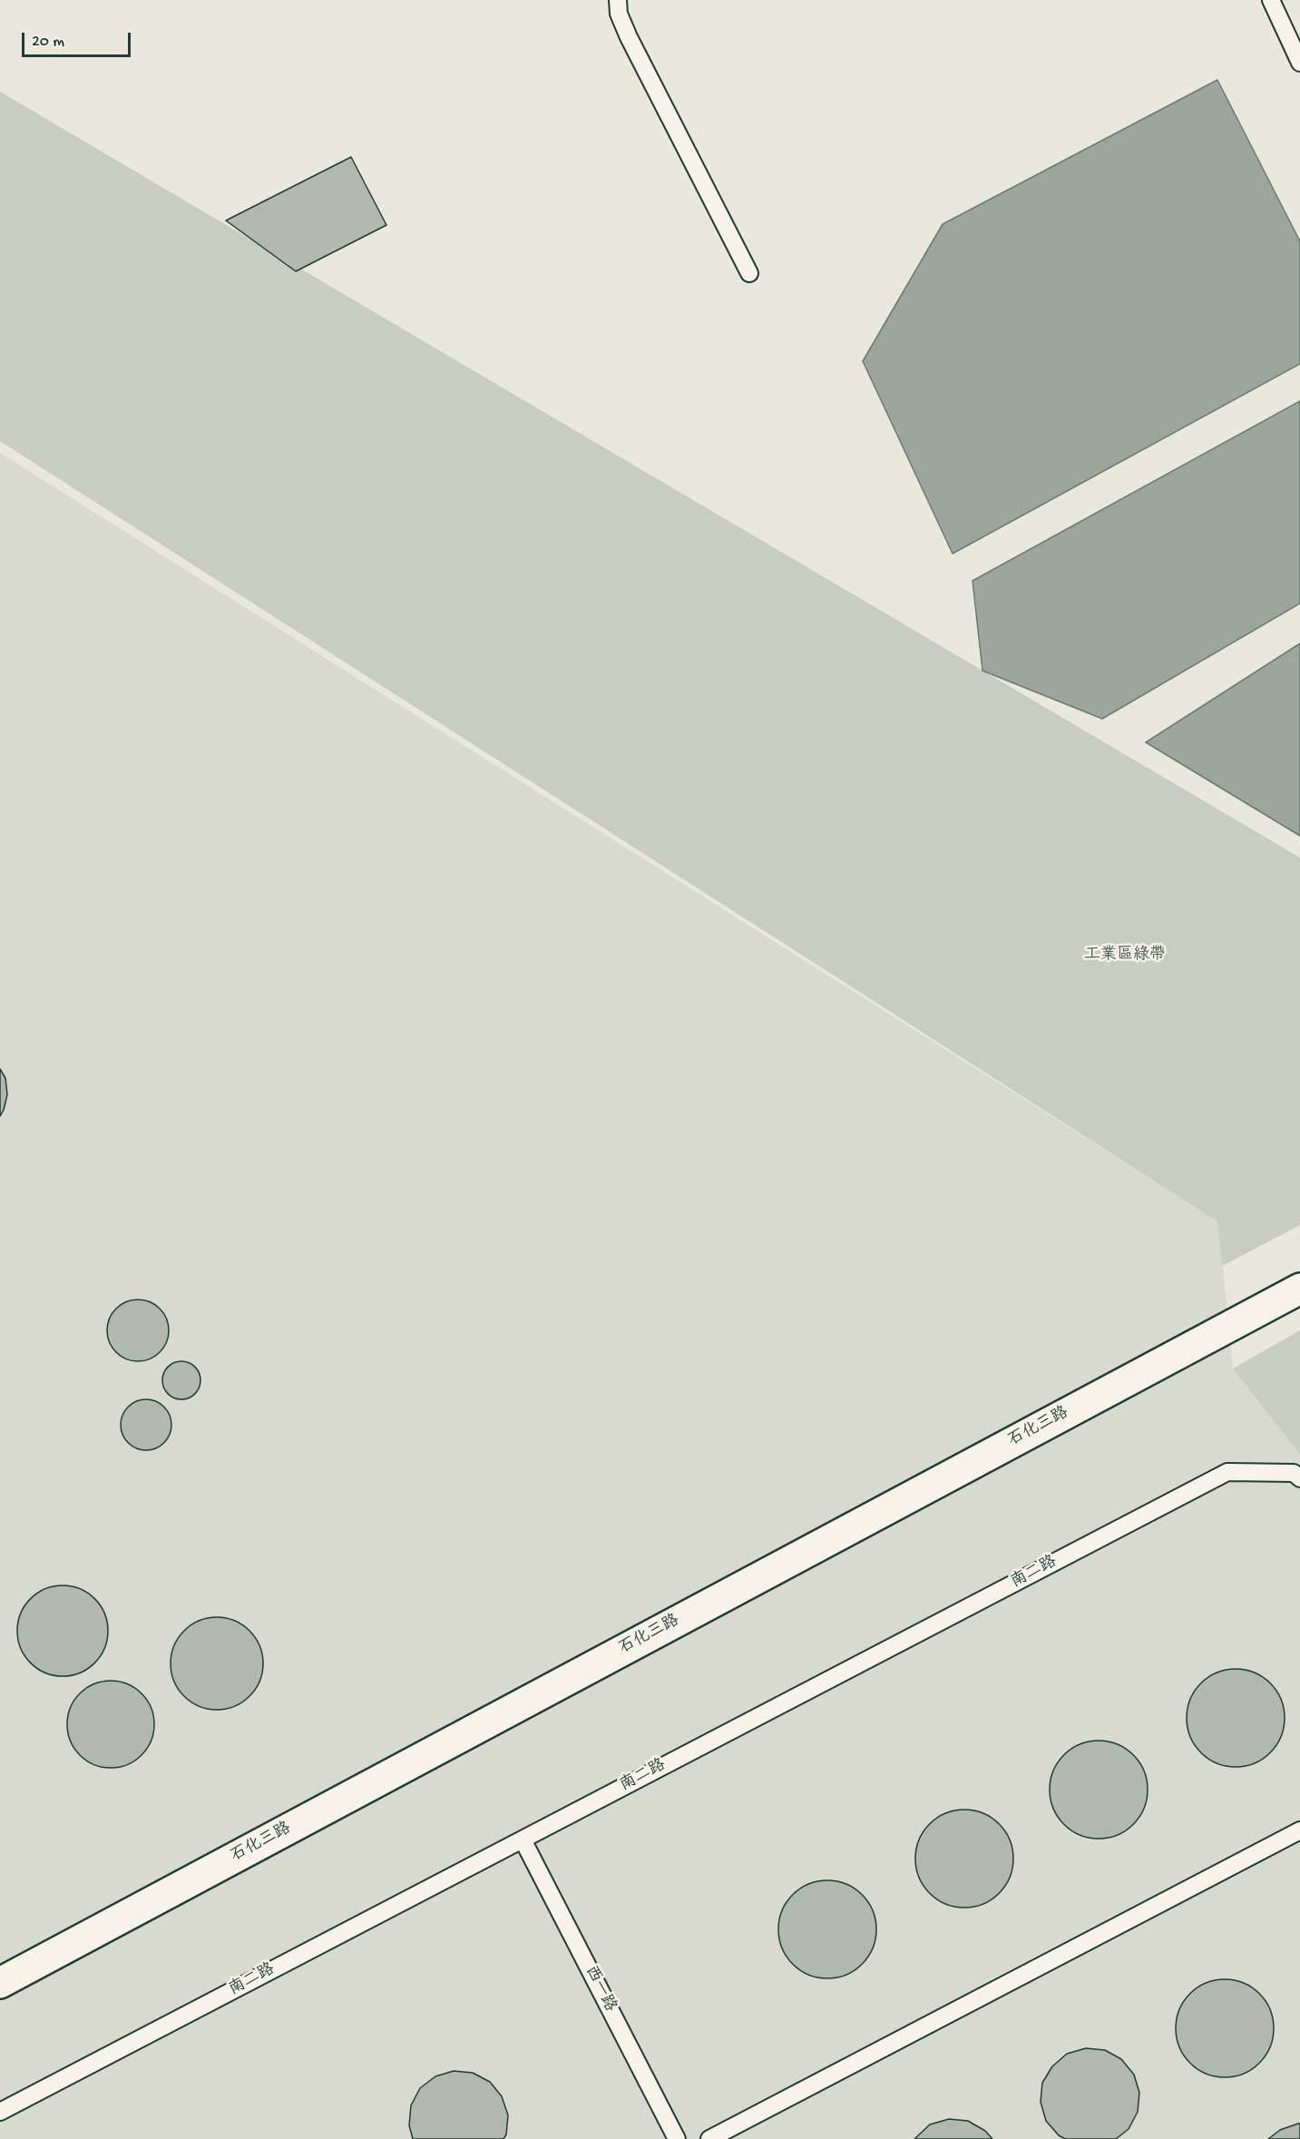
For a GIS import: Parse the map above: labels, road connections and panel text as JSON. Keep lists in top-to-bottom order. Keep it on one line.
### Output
{"streets":{"street":["石化三路"],"lane":["南二路","西一路"]},"crossings":[["南二路","西一路"]],"parks":["工業區綠帶"],"scale_bar":"20 m"}
